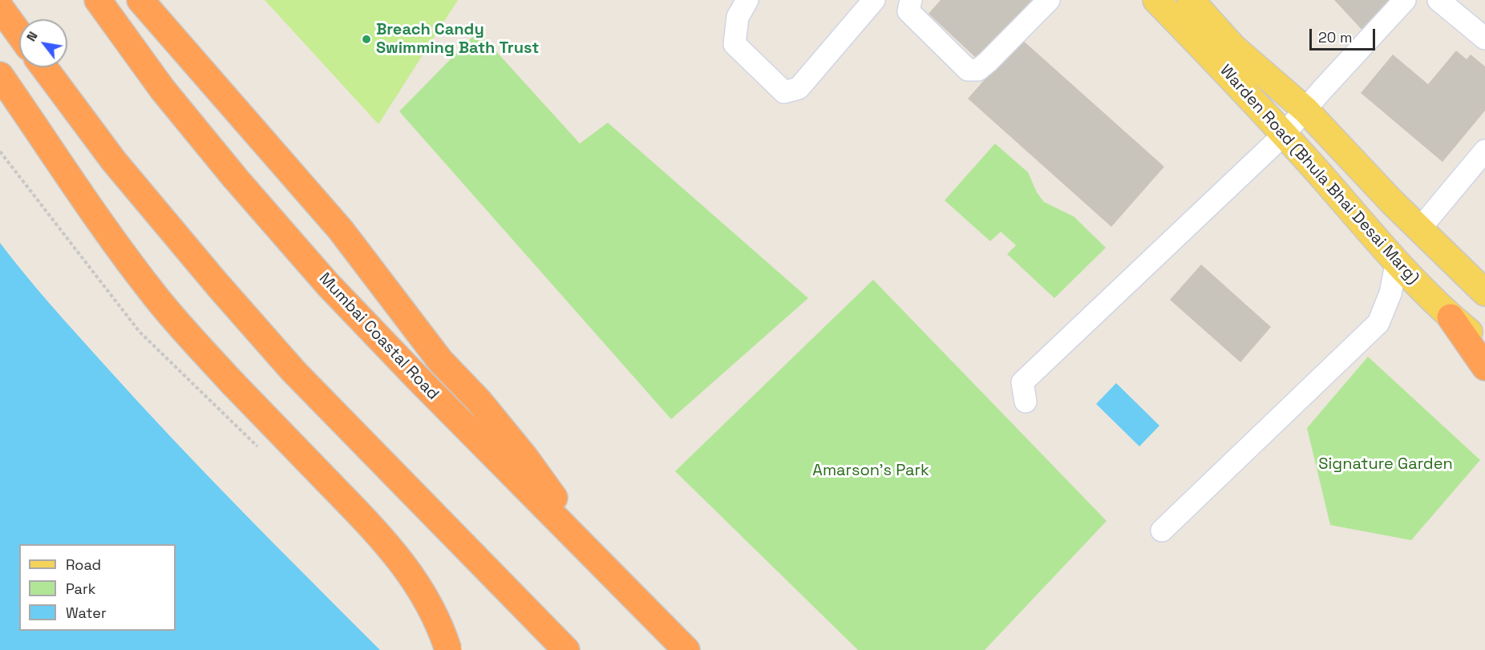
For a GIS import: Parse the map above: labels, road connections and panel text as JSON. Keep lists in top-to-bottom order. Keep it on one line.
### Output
{"streets":{"highway":["Mumbai Coastal Road"],"main road":["Warden Road (Bhula Bhai Desai Marg)"]},"parks":["Signature Garden","Amarson's Park"],"places":["Breach Candy Swimming Bath Trust"],"legend":["Road","Park","Water"],"scale_bar":"20 m","north":"top left"}
